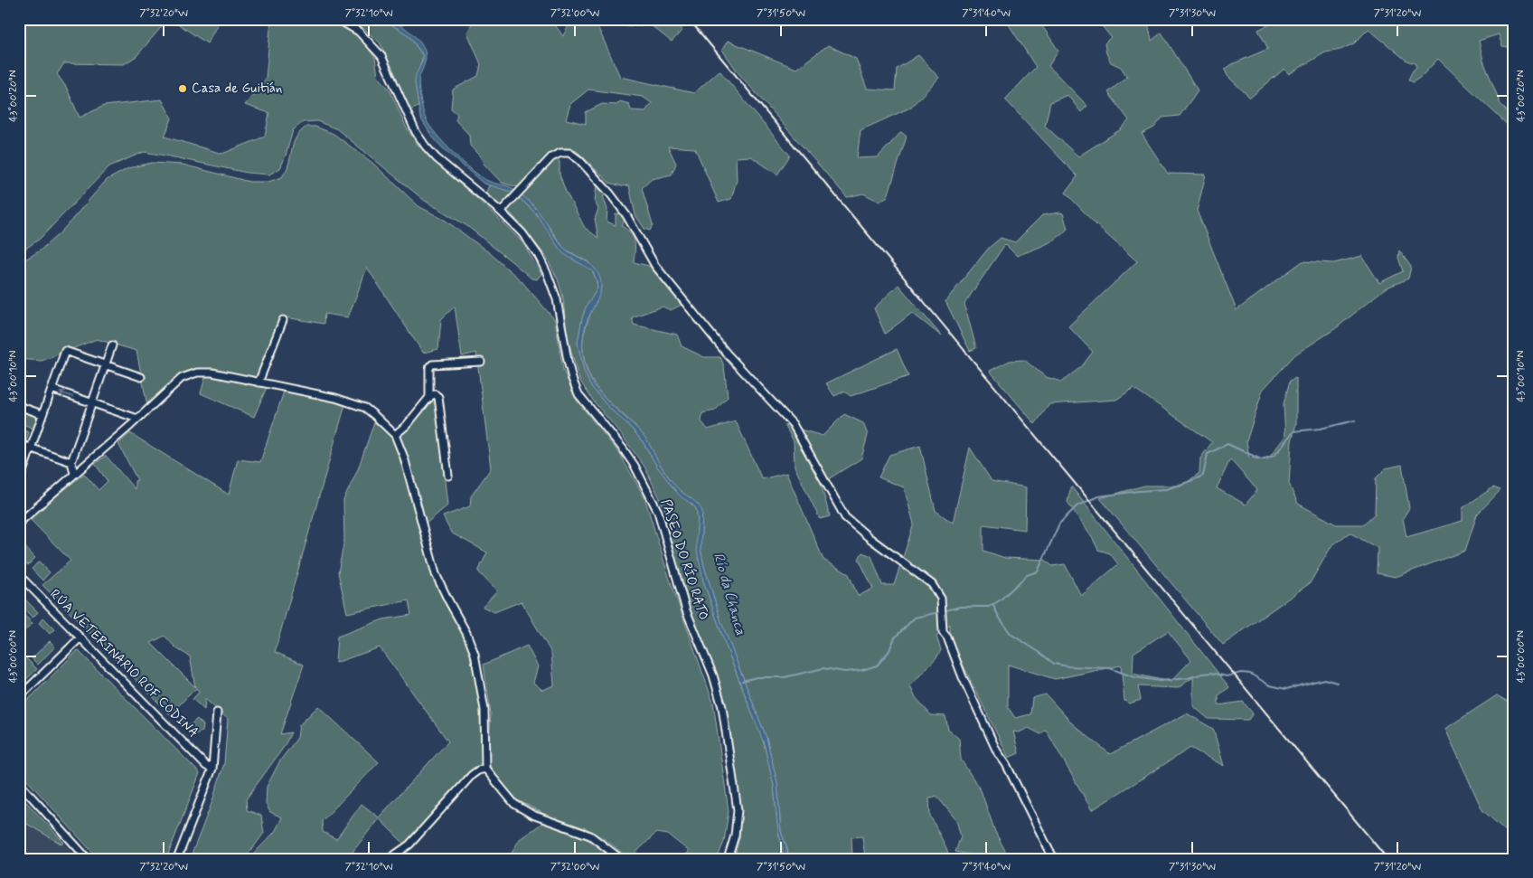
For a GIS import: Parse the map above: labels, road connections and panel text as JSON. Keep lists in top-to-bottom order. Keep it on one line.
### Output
{"streets":{"street":["PASEO DO RÍO RATO","RÚA VETERINARIO ROF CODINA"]},"water":["Río da Chanca"],"places":["Casa de Guitián"],"coordinates":["7°32'20\"W","7°32'10\"W","7°32'00\"W","7°31'50\"W","7°31'40\"W","7°31'30\"W","7°31'20\"W","43°00'20\"N","43°00'10\"N","43°00'00\"N"]}
